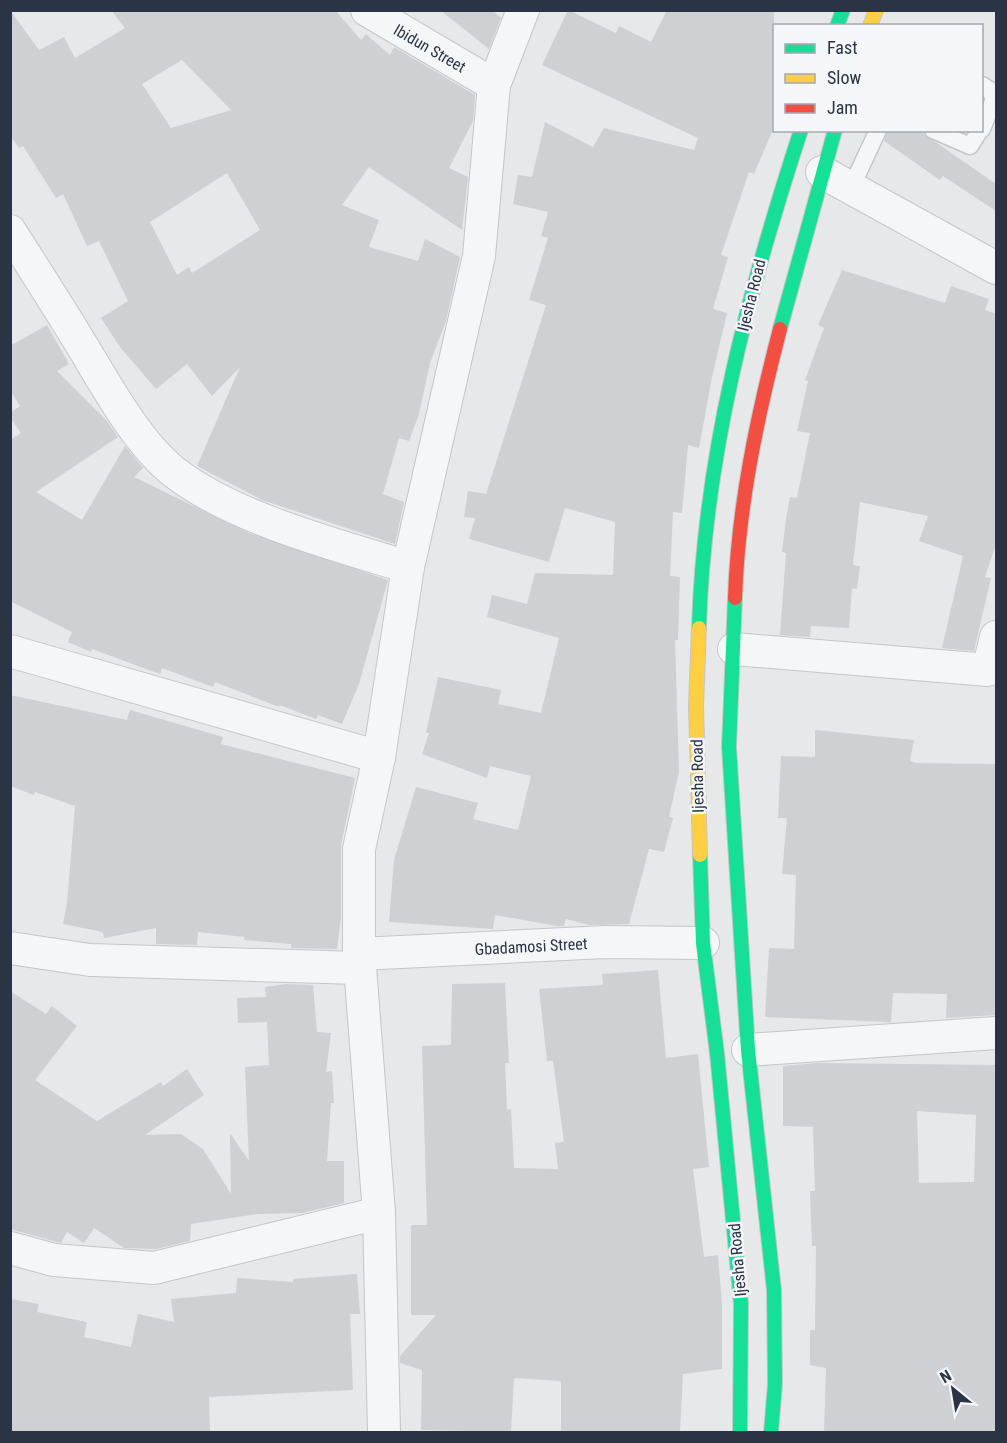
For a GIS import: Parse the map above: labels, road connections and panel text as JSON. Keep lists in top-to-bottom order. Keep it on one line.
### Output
{"streets":{"main road":["Ijesha Road"],"street":["Ibidun Street","Gbadamosi Street"]},"crossings":[["Ijesha Road","Gbadamosi Street"]],"legend":["Fast","Slow","Jam"],"north":"top left"}
